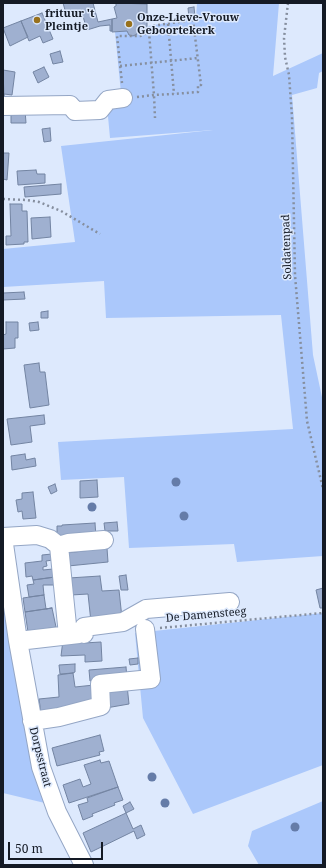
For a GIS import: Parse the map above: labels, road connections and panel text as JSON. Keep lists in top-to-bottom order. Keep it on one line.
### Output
{"streets":{"street":["Dorpsstraat"],"path":["Soldatenpad","De Damensteeg"]},"places":["frituur 't Pleintje","Onze-Lieve-Vrouw Geboortekerk"],"scale_bar":"50 m"}
